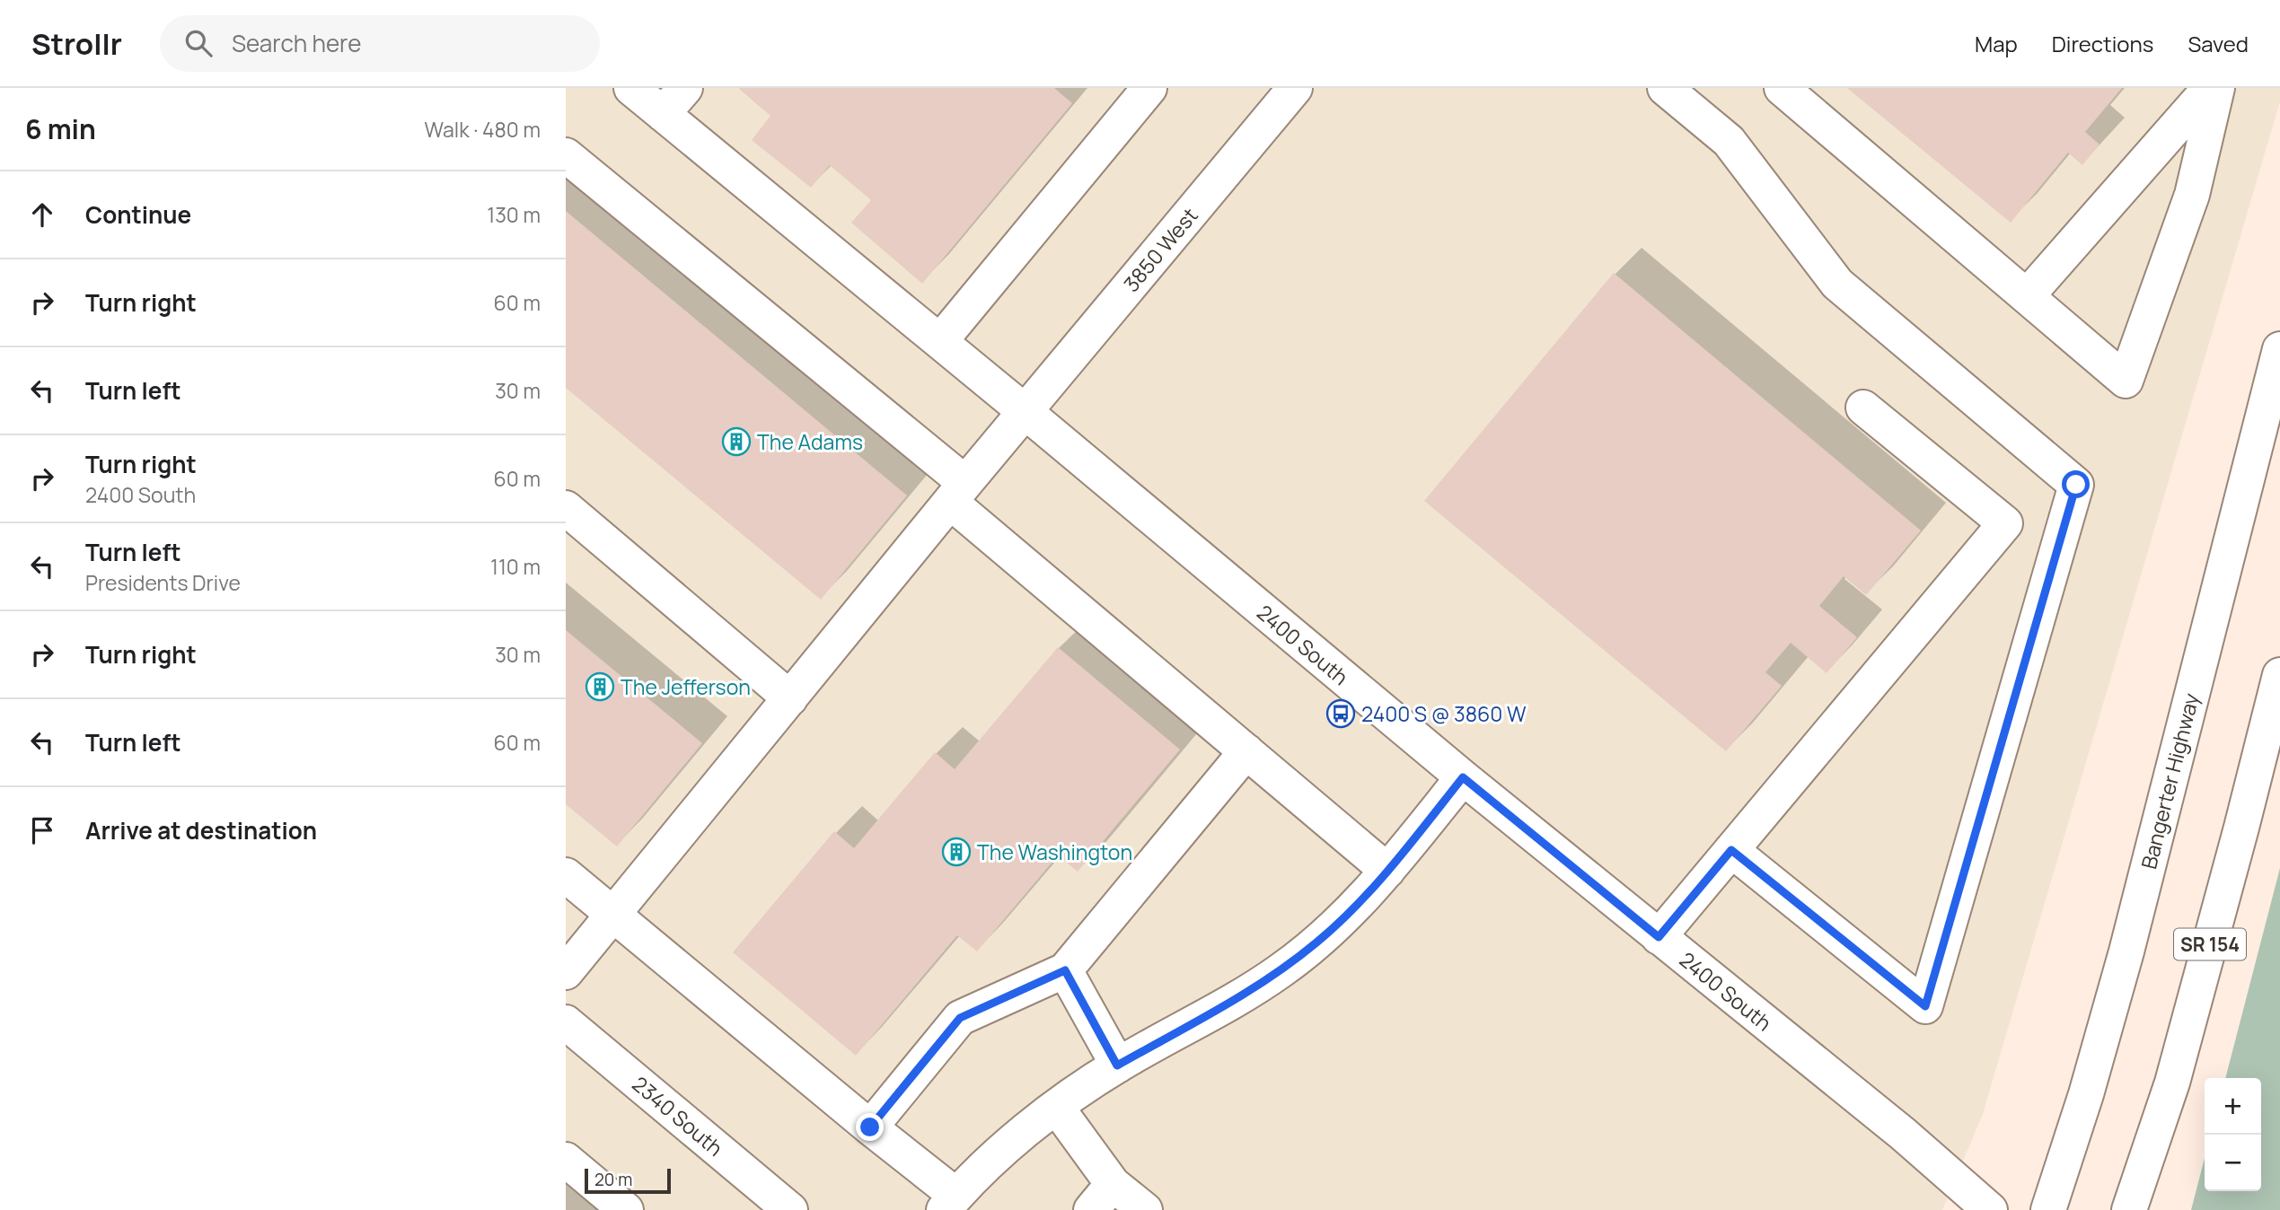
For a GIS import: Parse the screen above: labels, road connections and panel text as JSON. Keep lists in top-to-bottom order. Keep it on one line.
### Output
{"streets":{"main road":["3850 West","2400 South","Bangerter Highway","SR 154","2340 South"]},"crossings":[["3850 West","2400 South"]],"places":{"building":["The Adams","The Jefferson","The Washington"],"bus stop":["2400 S @ 3860 W"]},"scale_bar":"20 m","page":{"header":"Strollr","search":"Search here","nav":["Map","Directions","Saved"],"heading":["6 min","Walk · 480 m"],"list":[["Continue","130 m"],["Turn right","60 m"],["Turn left","30 m"],["Turn right","2400 South","60 m"],["Turn left","Presidents Drive","110 m"],["Turn right","30 m"],["Turn left","60 m"],"Arrive at destination"],"map_buttons":["+","−"],"scale":"20 m"}}
